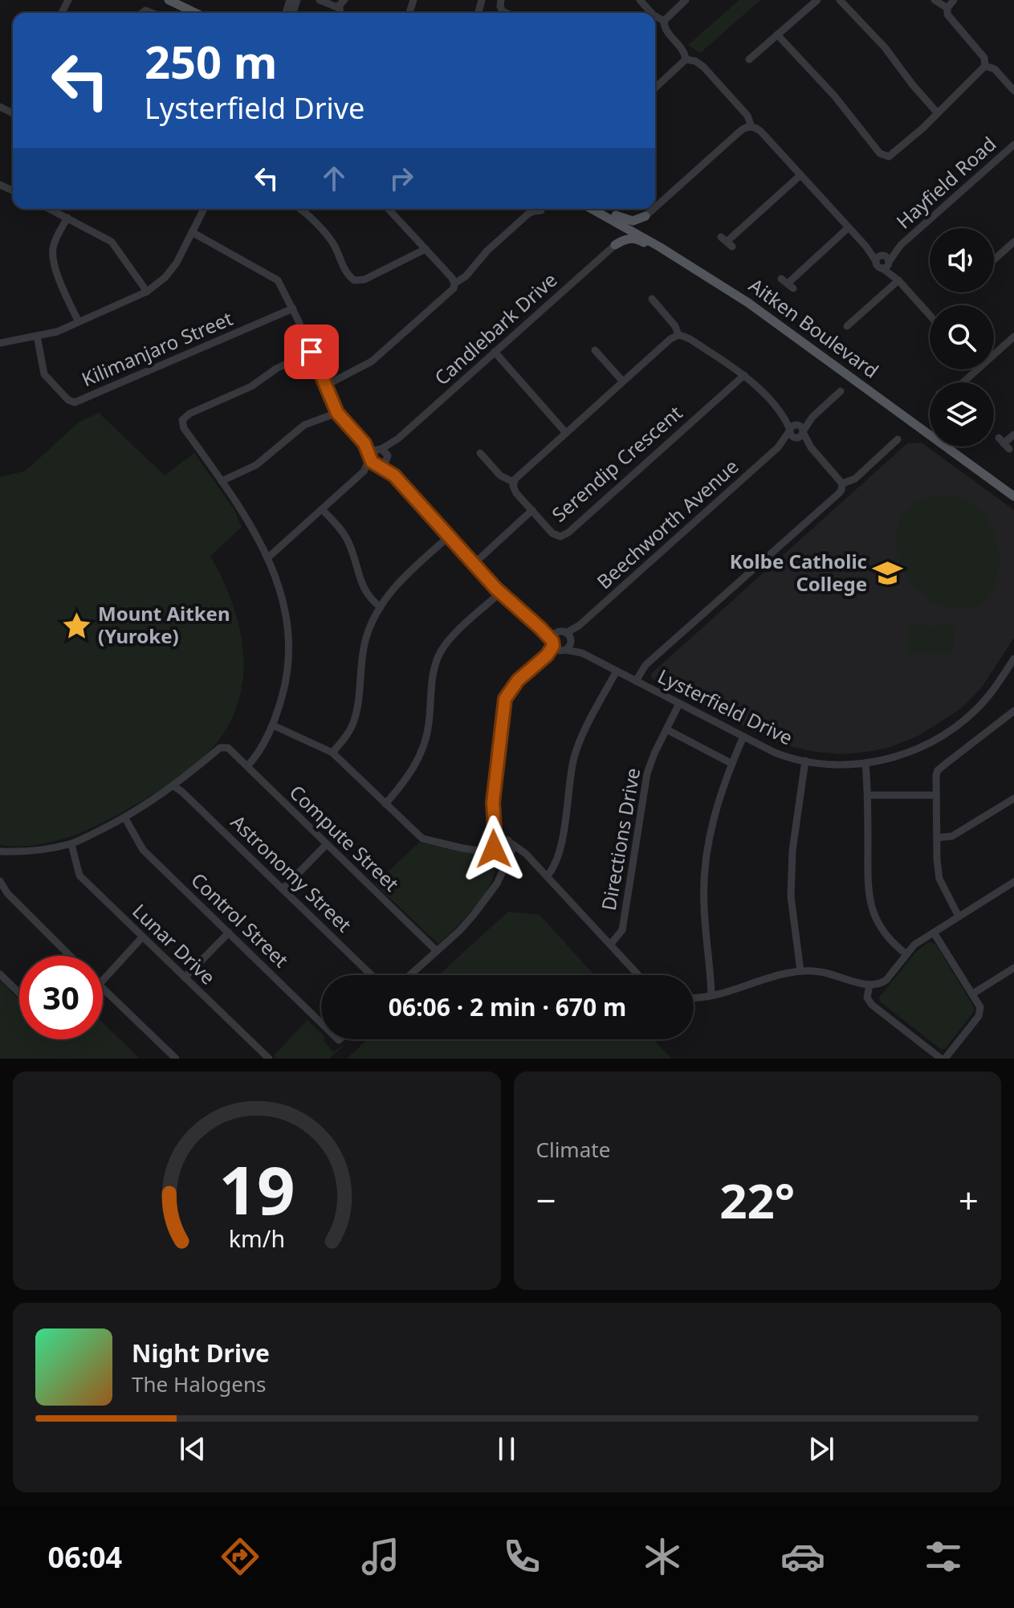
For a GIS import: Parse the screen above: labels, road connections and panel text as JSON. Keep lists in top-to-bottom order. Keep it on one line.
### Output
{"streets":{"main road":["Aitken Boulevard"],"street":["Hayfield Road","Candlebark Drive","Kilimanjaro Street","Serendip Crescent","Beechworth Avenue","Lysterfield Drive","Compute Street","Directions Drive","Astronomy Street","Control Street","Lunar Drive"]},"crossings":[["Beechworth Avenue","Lysterfield Drive"],["Lysterfield Drive","Directions Drive"],["Compute Street","Astronomy Street"]],"places":{"school or university":["Kolbe Catholic College"],"place":["Mount Aitken (Yuroke)"]},"page":{"turn":["250 m","Lysterfield Drive"],"limit":"30","trip":"06:06 · 2 min · 670 m","tile":"Climate","heat":["−","22°","+"],"song":["Night Drive","The Halogens"],"tabs":"06:04","gauge":["19","km/h"]}}
